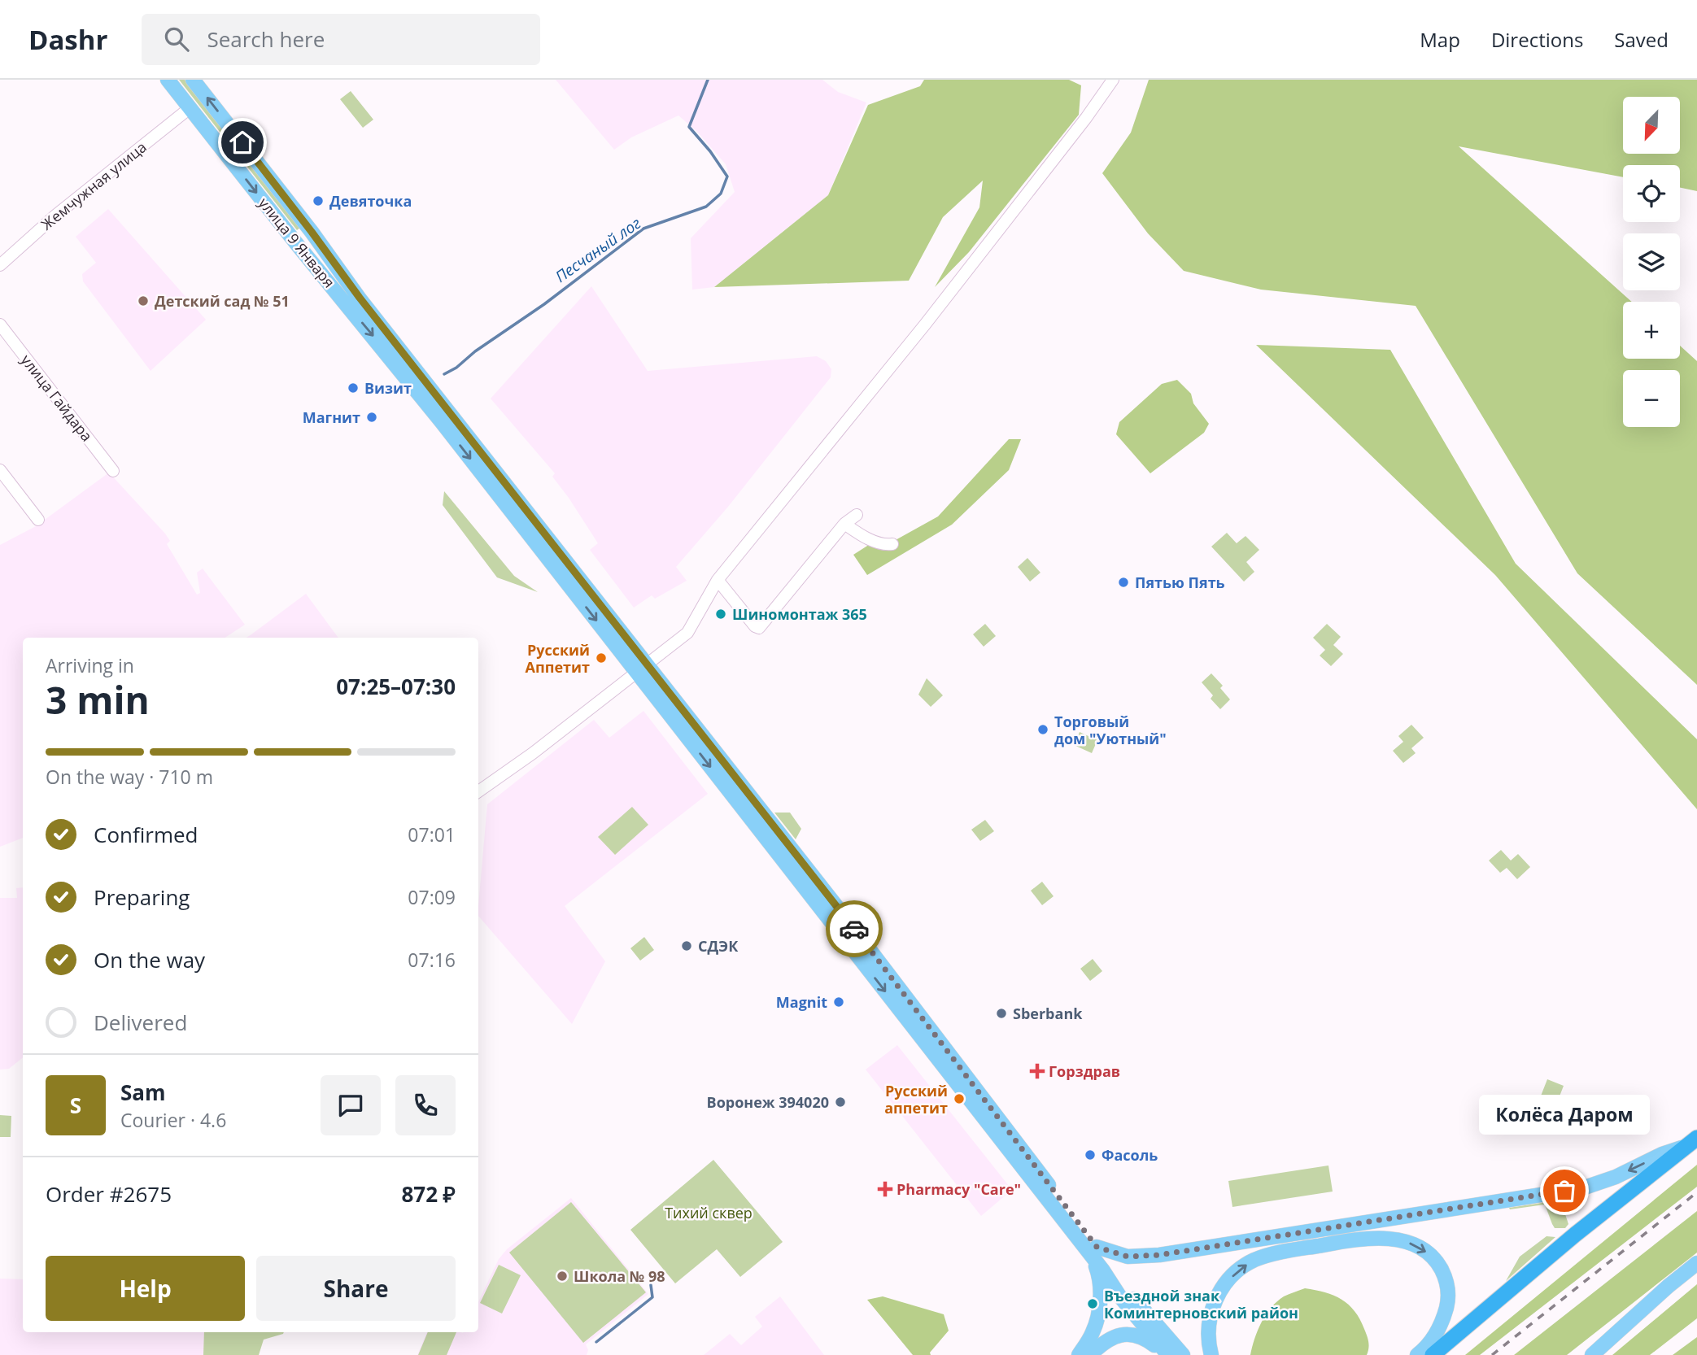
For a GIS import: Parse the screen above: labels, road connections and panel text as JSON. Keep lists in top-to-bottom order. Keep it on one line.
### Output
{"streets":{"main road":["улица 9 Января"],"street":["Жемчужная улица","улица Гайдара"]},"crossings":[["Жемчужная улица","улица 9 Января"]],"water":["Песчаный лог"],"parks":["Тихий сквер"],"places":{"other":["Девяточка","Детский сад № 51","Визит","Магнит","Пятью Пять","Шиномонтаж 365","Русский Аппетит","Торговый дом \"Уютный\"","СДЭК","Magnit","Sberbank","Русский аппетит","Воронеж 394020","Фасоль","Колёса Даром","Школа № 98","Въездной знак Коминтерновский район"],"health":["Горздрав","Pharmacy \"Care\""]},"north":"bottom left","page":{"header":"Dashr","search":"Search here","nav":["Map","Directions","Saved"],"map_buttons":["+","−"],"heading":["3 min","Arriving in","07:25–07:30"],"panel":["Sam","Courier · 4.6","Order #2675","872 ₽"],"bar":"On the way · 710 m","list":[["Confirmed","07:01"],["Preparing","07:09"],["On the way","07:16"],"Delivered"],"round":"S","bubble":"Колёса Даром","buttons":["Help","Share"]}}
